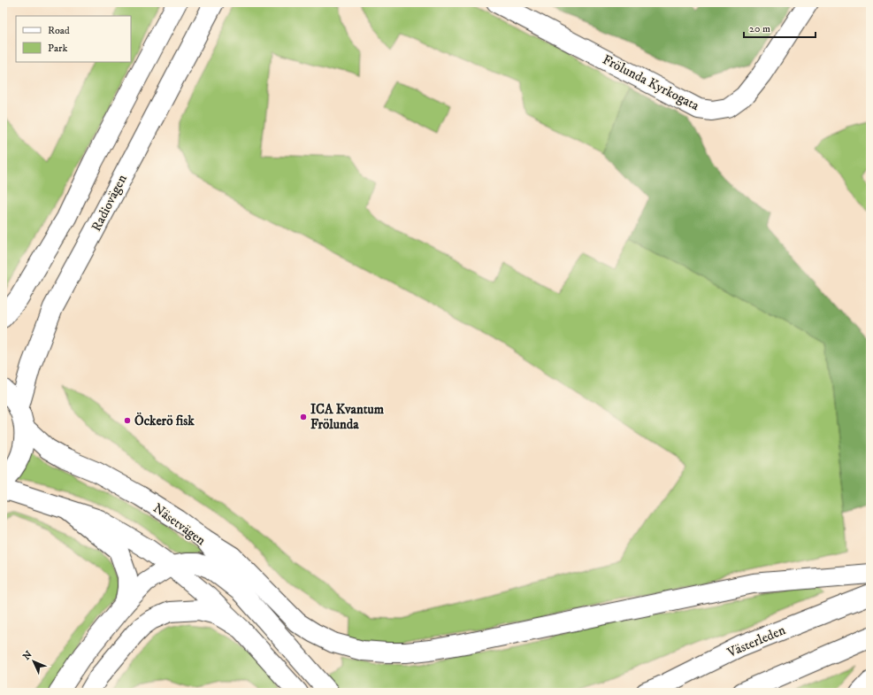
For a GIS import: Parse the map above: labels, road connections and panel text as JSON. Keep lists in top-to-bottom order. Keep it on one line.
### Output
{"streets":{"main road":["Frölunda Kyrkogata","Radiovägen","Näsetvägen","Västerleden"]},"places":["ICA Kvantum Frölunda","Öckerö fisk"],"legend":["Road","Park"],"scale_bar":"20 m","north":"top left"}
